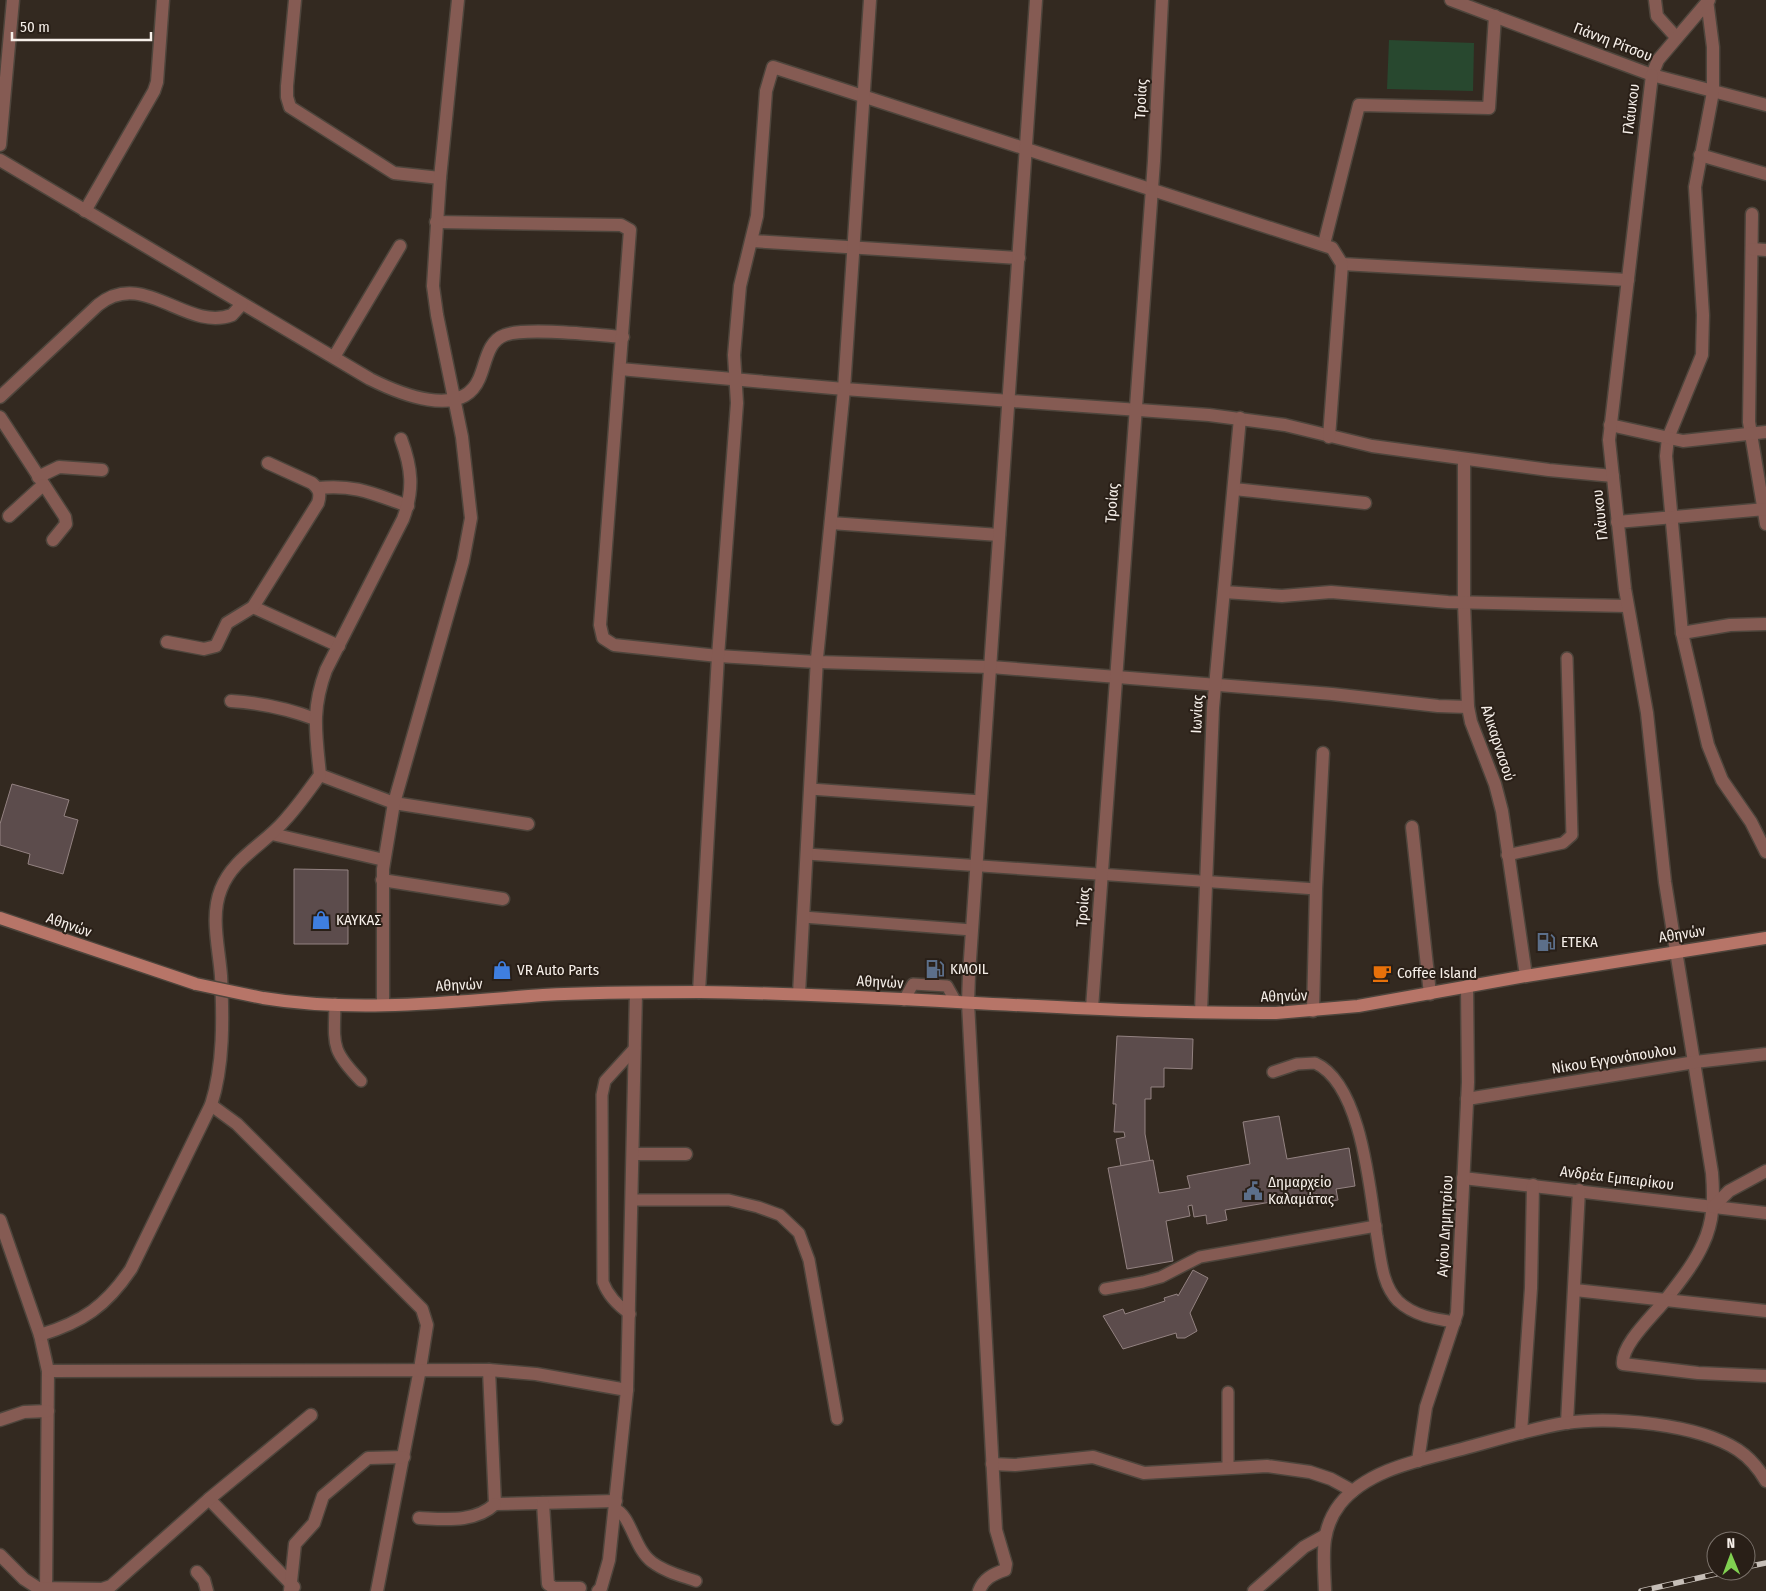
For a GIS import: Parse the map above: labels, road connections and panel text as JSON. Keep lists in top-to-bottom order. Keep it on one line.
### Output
{"streets":{"main road":["Αθηνών"],"street":["Γιάννη Ρίτσου","Τροίας","Γλάυκου","Ιωνίας","Αλικαρνασού","Νίκου Εγγονόπουλου","Ανδρέα Εμπειρίκου","Αγίου Δημητρίου"]},"crossings":[["Γιάννη Ρίτσου","Γλάυκου"],["Τροίας","Αθηνών"],["Γλάυκου","Αθηνών"],["Γλάυκου","Νίκου Εγγονόπουλου"],["Γλάυκου","Ανδρέα Εμπειρίκου"],["Ιωνίας","Αθηνών"],["Αλικαρνασού","Αθηνών"],["Αθηνών","Αγίου Δημητρίου"],["Νίκου Εγγονόπουλου","Αγίου Δημητρίου"],["Ανδρέα Εμπειρίκου","Αγίου Δημητρίου"]],"places":{"shop":["ΚΑΥΚΑΣ","VR Auto Parts"],"fuel station":["ΕΤΕΚΑ","KMOIL"],"cafe":["Coffee Island"],"public building":["Δημαρχείο Καλαμάτας"]},"scale_bar":"50 m","north":"top"}
